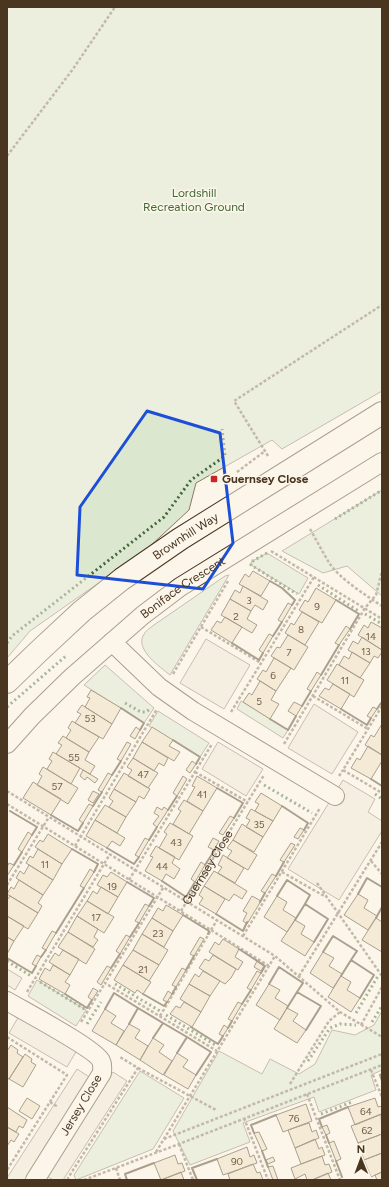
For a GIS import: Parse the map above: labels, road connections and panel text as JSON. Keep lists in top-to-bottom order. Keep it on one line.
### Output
{"streets":{"street":["Brownhill Way","Boniface Crescent","Jersey Close"],"path":["Guernsey Close"]},"parks":["Lordshill Recreation Ground"],"places":{"transit":["Guernsey Close"]},"house_numbers":["3","9","2","8","14","13","7","6","11","5","53","55","47","57","41","35","43","11","44","19","17","23","21","64","76","62","90"],"north":"top"}
